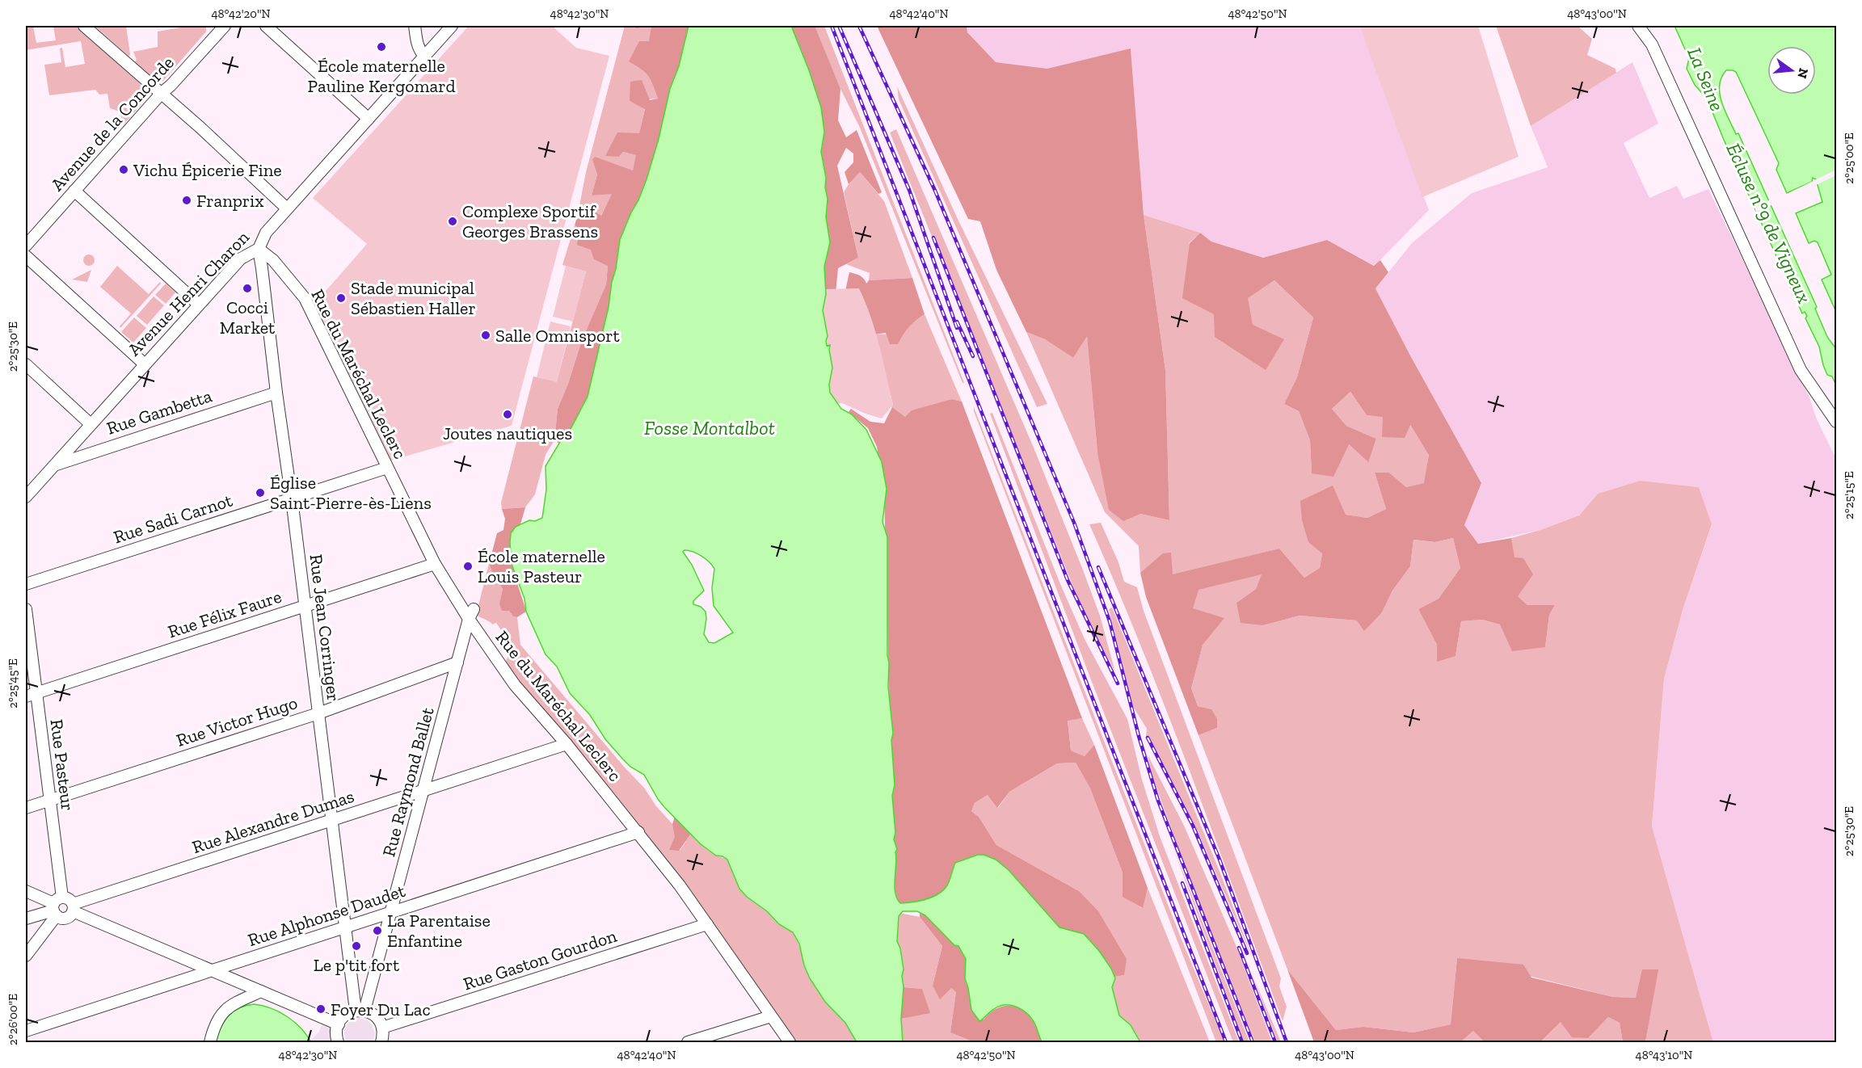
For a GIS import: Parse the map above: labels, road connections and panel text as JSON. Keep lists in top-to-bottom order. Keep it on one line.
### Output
{"streets":{"street":["Avenue de la Concorde","Avenue Henri Charon","Rue du Maréchal Leclerc","Rue Gambetta","Rue Sadi Carnot","Rue Félix Faure","Rue Jean Corringer","Rue Victor Hugo","Rue Pasteur","Rue Raymond Ballet","Rue Alexandre Dumas","Rue Alphonse Daudet","Rue Gaston Gourdon"]},"crossings":[["Avenue Henri Charon","Rue du Maréchal Leclerc"],["Avenue Henri Charon","Rue Gambetta"],["Avenue Henri Charon","Rue Jean Corringer"],["Rue du Maréchal Leclerc","Rue Sadi Carnot"],["Rue du Maréchal Leclerc","Rue Félix Faure"],["Rue du Maréchal Leclerc","Rue Jean Corringer"],["Rue du Maréchal Leclerc","Rue Raymond Ballet"],["Rue du Maréchal Leclerc","Rue Alexandre Dumas"],["Rue du Maréchal Leclerc","Rue Alphonse Daudet"],["Rue du Maréchal Leclerc","Rue Gaston Gourdon"],["Rue Gambetta","Rue Jean Corringer"],["Rue Sadi Carnot","Rue Jean Corringer"],["Rue Félix Faure","Rue Jean Corringer"],["Rue Félix Faure","Rue Pasteur"],["Rue Jean Corringer","Rue Victor Hugo"],["Rue Jean Corringer","Rue Raymond Ballet"],["Rue Jean Corringer","Rue Alexandre Dumas"],["Rue Jean Corringer","Rue Alphonse Daudet"],["Rue Victor Hugo","Rue Pasteur"],["Rue Victor Hugo","Rue Raymond Ballet"],["Rue Pasteur","Rue Alexandre Dumas"],["Rue Raymond Ballet","Rue Alexandre Dumas"],["Rue Raymond Ballet","Rue Alphonse Daudet"]],"water":["La Seine","Écluse n°9 de Vigneux","Fosse Montalbot"],"places":["École maternelle Pauline Kergomard","Vichu Épicerie Fine","Franprix","Complexe Sportif Georges Brassens","Cocci Market","Stade municipal Sébastien Haller","Salle Omnisport","Joutes nautiques","Église Saint-Pierre-ès-Liens","École maternelle Louis Pasteur","La Parentaise Enfantine","Le p'tit fort","Foyer Du Lac"],"north":"right","coordinates":["48°42'20\"N","48°42'30\"N","48°42'40\"N","48°42'50\"N","48°43'00\"N","2°25'00\"E","2°25'30\"E","2°25'15\"E","2°25'45\"E","2°26'00\"E","48°43'10\"N"]}
